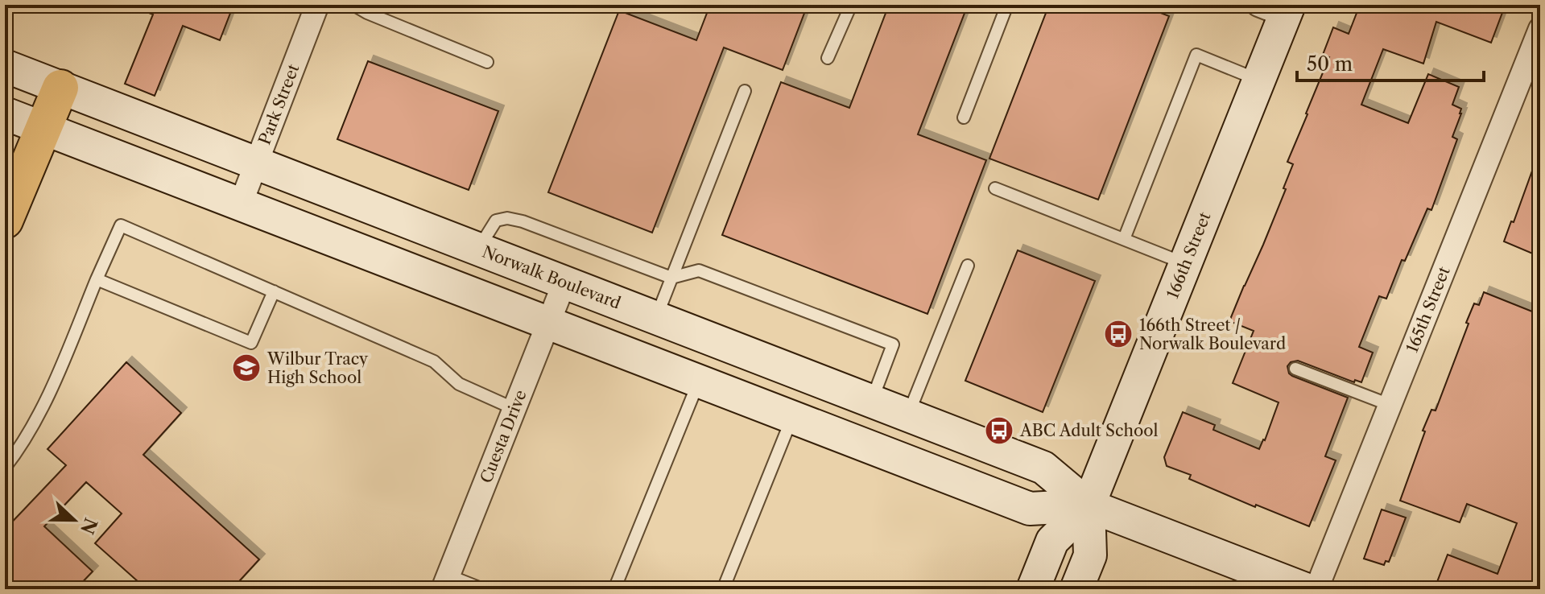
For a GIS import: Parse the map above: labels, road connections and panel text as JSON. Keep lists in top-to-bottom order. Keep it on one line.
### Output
{"streets":{"main road":["166th Street","Norwalk Boulevard"],"street":["Park Street","165th Street","Cuesta Drive"]},"crossings":[["Park Street","Norwalk Boulevard"],["166th Street","Norwalk Boulevard"],["Norwalk Boulevard","Cuesta Drive"]],"places":{"bus stop":["166th Street / Norwalk Boulevard","ABC Adult School"],"school or university":["Wilbur Tracy High School"]},"scale_bar":"50 m","north":"right"}
